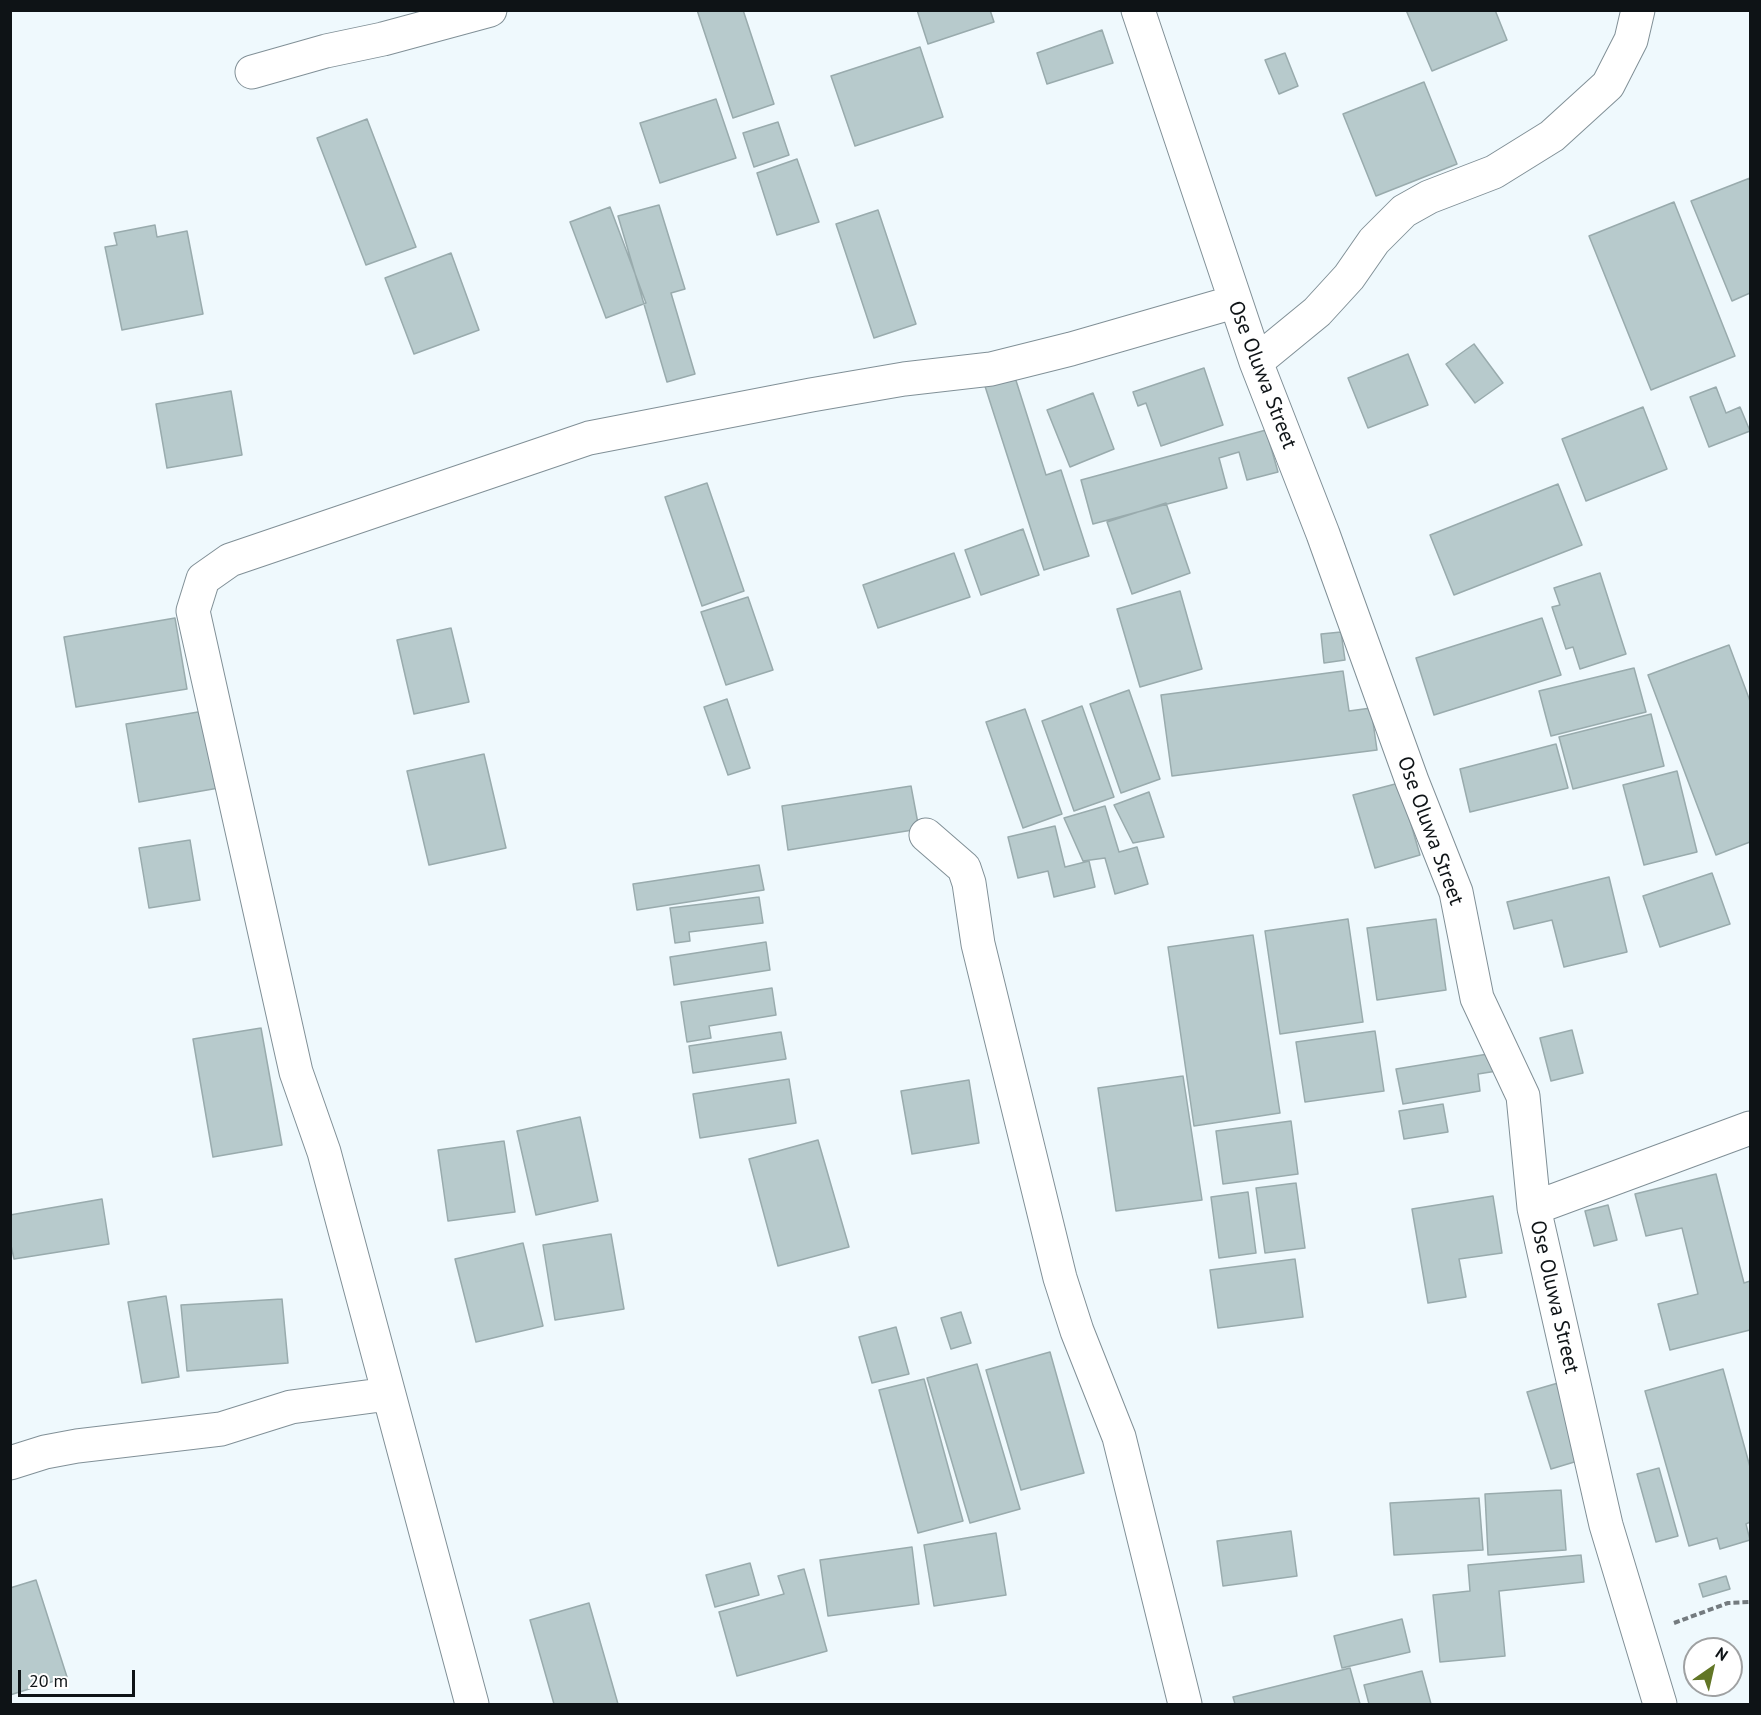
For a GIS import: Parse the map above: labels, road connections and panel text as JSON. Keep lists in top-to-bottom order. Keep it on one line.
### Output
{"streets":{"street":["Ose Oluwa Street"]},"scale_bar":"20 m","north":"top right"}
